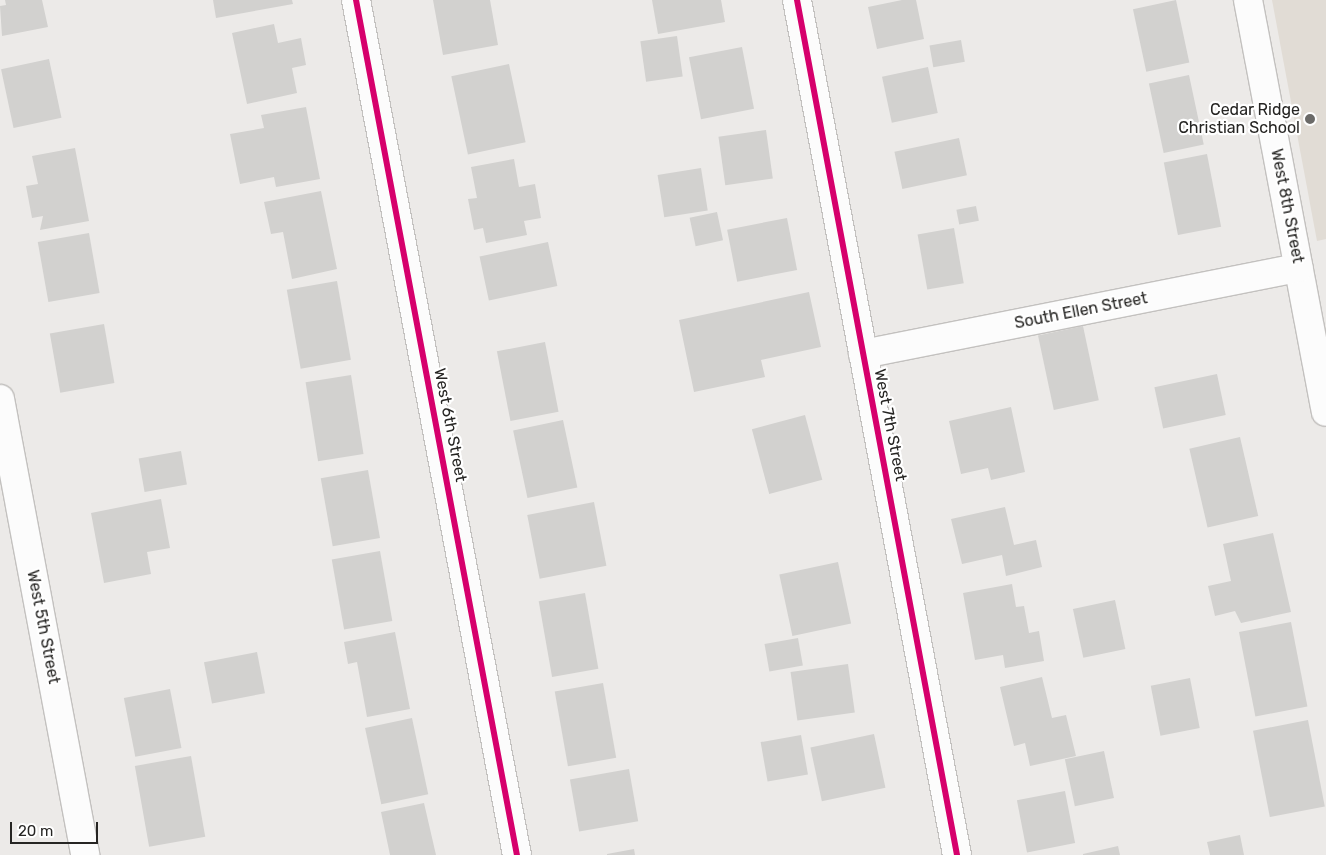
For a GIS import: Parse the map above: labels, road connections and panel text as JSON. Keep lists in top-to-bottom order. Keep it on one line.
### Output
{"streets":{"street":["West 8th Street","South Ellen Street","West 6th Street","West 7th Street","West 5th Street"]},"crossings":[["West 8th Street","South Ellen Street"],["South Ellen Street","West 7th Street"]],"places":["Cedar Ridge Christian School"],"scale_bar":"20 m"}
